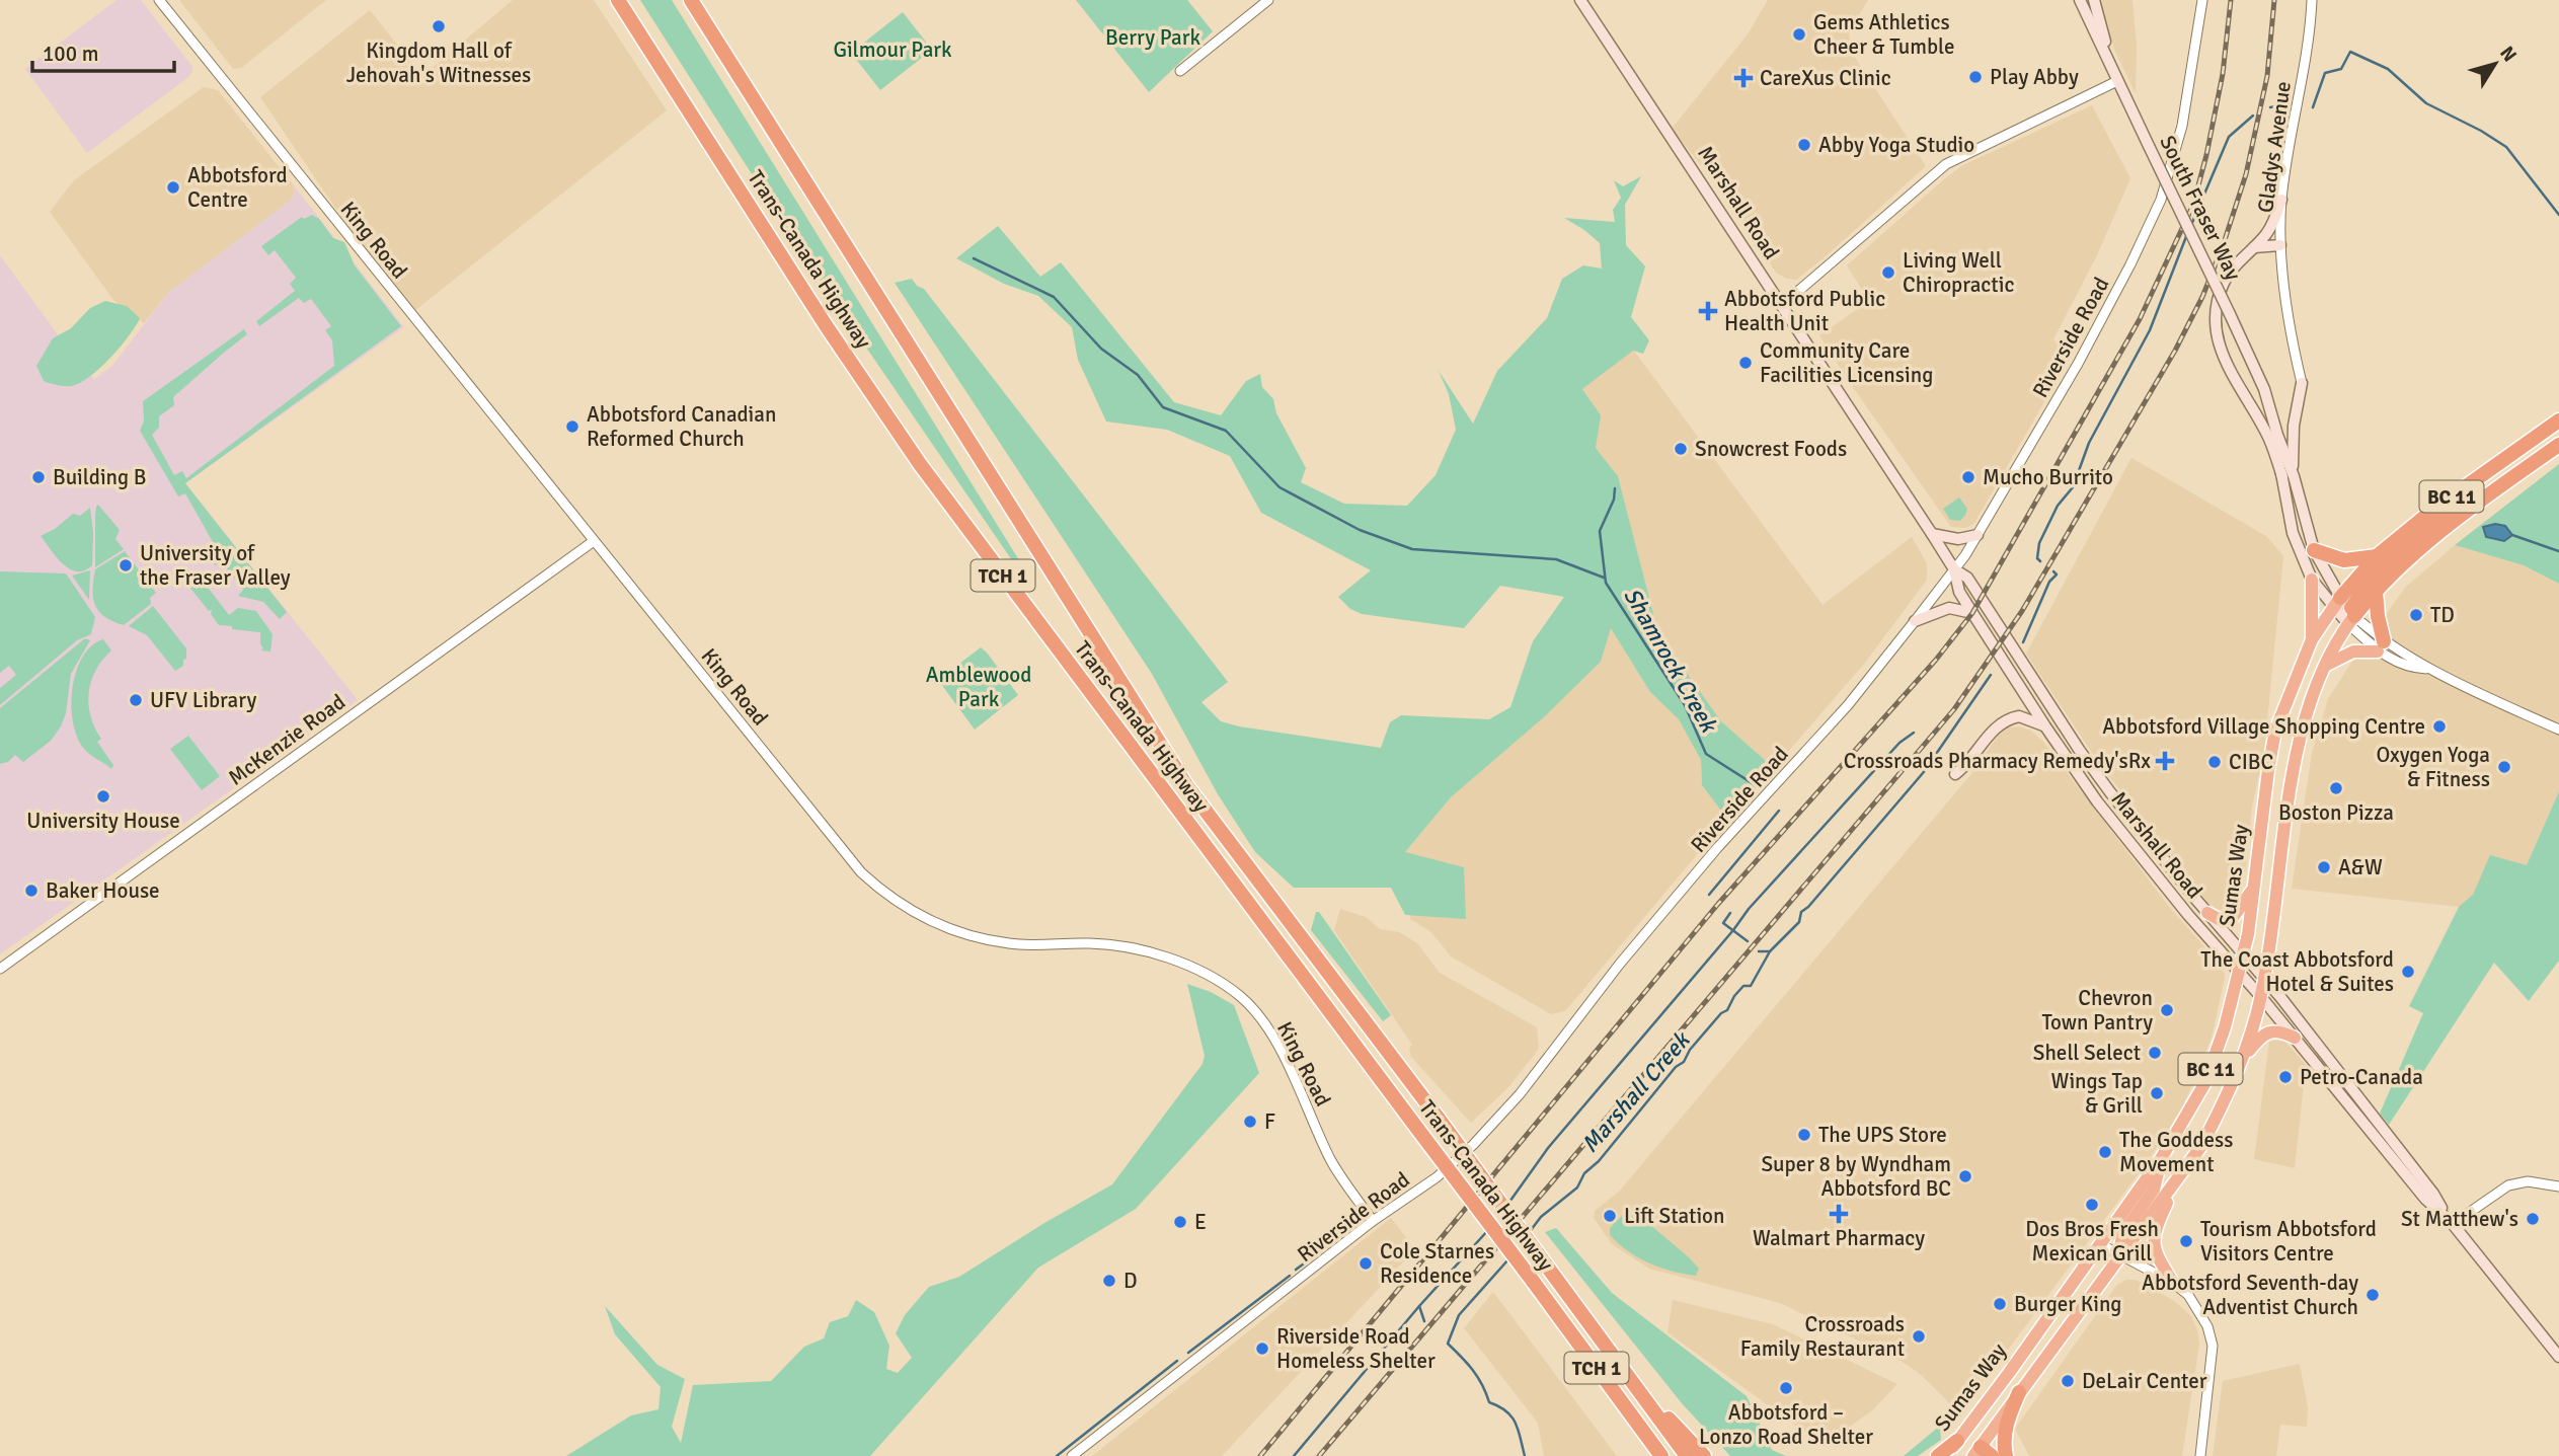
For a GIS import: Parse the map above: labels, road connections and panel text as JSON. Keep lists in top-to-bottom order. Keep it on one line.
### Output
{"streets":{"highway":["Trans-Canada Highway","BC 11","TCH 1","Sumas Way"],"main road":["Marshall Road","South Fraser Way"],"street":["Gladys Avenue","King Road","Riverside Road","McKenzie Road"]},"crossings":[["Marshall Road","Riverside Road"],["Marshall Road","Sumas Way"],["South Fraser Way","Sumas Way"],["King Road","Riverside Road"],["King Road","McKenzie Road"]],"water":["Shamrock Creek","Marshall Creek"],"parks":["Berry Park","Gilmour Park","Amblewood Park"],"places":{"other":["Kingdom Hall of Jehovah's Witnesses","Gems Athletics Cheer & Tumble","Play Abby","Abby Yoga Studio","Abbotsford Centre","Living Well Chiropractic","Community Care Facilities Licensing","Abbotsford Canadian Reformed Church","Snowcrest Foods","Building B","Mucho Burrito","University of the Fraser Valley","TD","UFV Library","Abbotsford Village Shopping Centre","CIBC","Oxygen Yoga & Fitness","Boston Pizza","University House","A&W","Baker House","The Coast Abbotsford Hotel & Suites","Chevron Town Pantry","Shell Select","Petro-Canada","Wings Tap & Grill","F","The UPS Store","The Goddess Movement","Super 8 by Wyndham Abbotsford BC","Dos Bros Fresh Mexican Grill","Lift Station","St Matthew's","E","Tourism Abbotsford Visitors Centre","Cole Starnes Residence","D","Abbotsford Seventh-day Adventist Church","Burger King","Crossroads Family Restaurant","Riverside Road Homeless Shelter","DeLair Center","Abbotsford – Lonzo Road Shelter"],"health":["CareXus Clinic","Abbotsford Public Health Unit","Crossroads Pharmacy Remedy'sRx","Walmart Pharmacy"]},"scale_bar":"100 m","north":"top right"}
